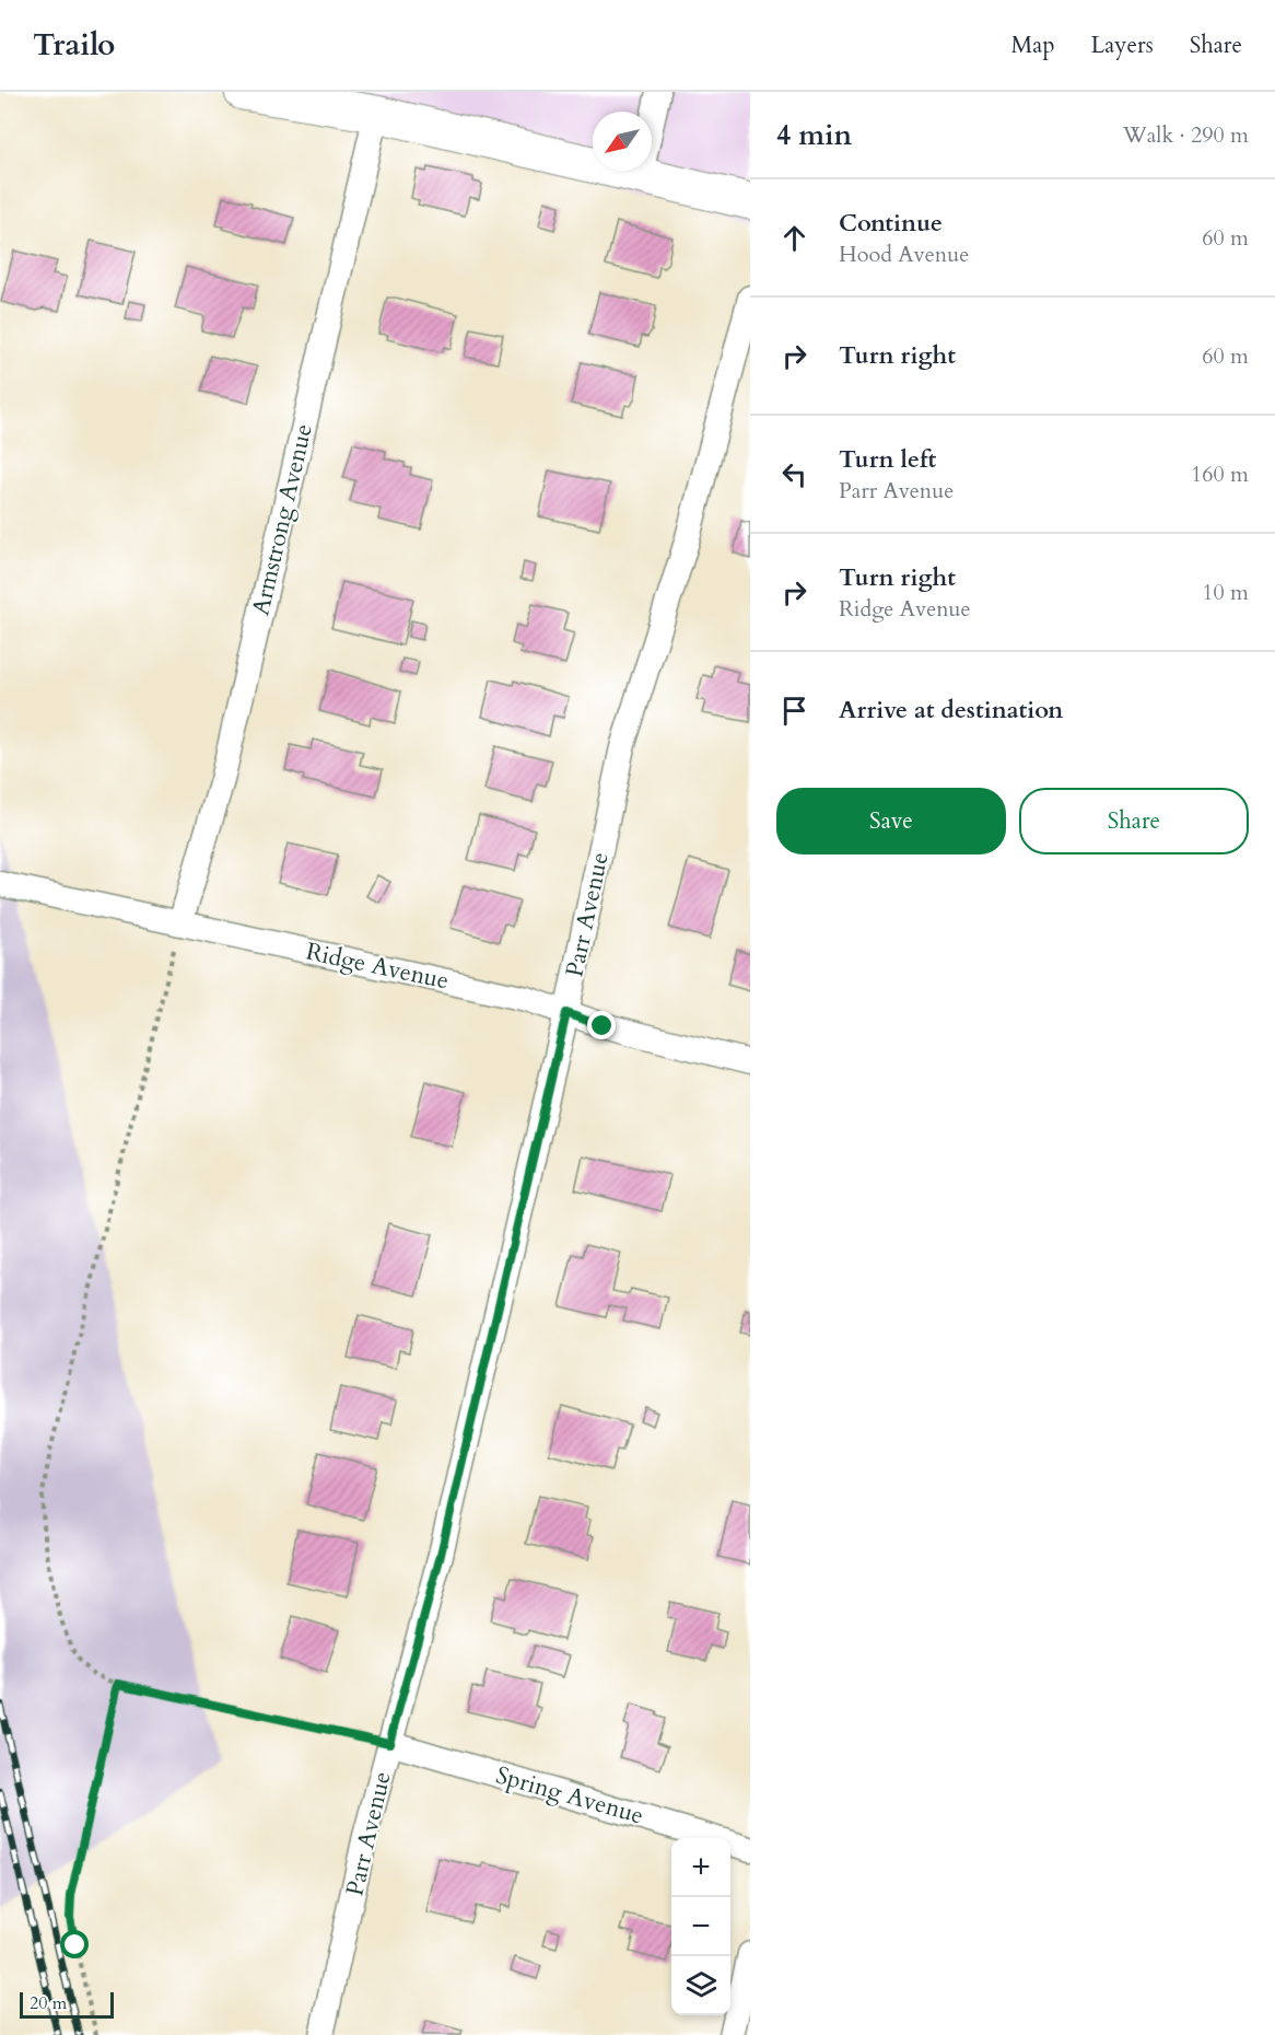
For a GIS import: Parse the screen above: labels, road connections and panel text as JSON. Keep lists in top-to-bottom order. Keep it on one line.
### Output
{"streets":{"street":["Armstrong Avenue","Parr Avenue","Ridge Avenue","Spring Avenue"]},"crossings":[["Armstrong Avenue","Ridge Avenue"],["Parr Avenue","Ridge Avenue"],["Parr Avenue","Spring Avenue"]],"scale_bar":"20 m","north":"bottom left","page":{"header":"Trailo","nav":["Map","Layers","Share"],"heading":["4 min","Walk · 290 m"],"list":[["Continue","Hood Avenue","60 m"],["Turn right","60 m"],["Turn left","Parr Avenue","160 m"],["Turn right","Ridge Avenue","10 m"],"Arrive at destination"],"buttons":["Save","Share"],"map_buttons":["+","−"],"scale":"20 m"}}
